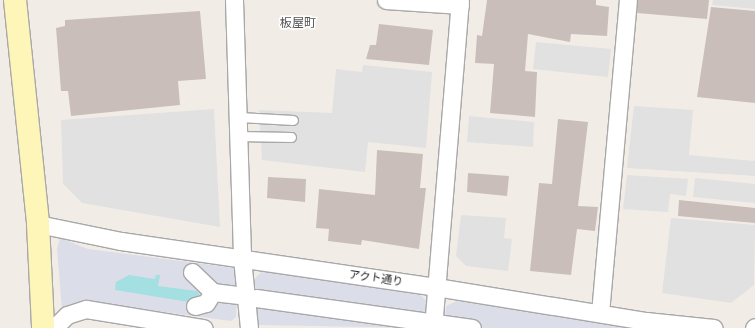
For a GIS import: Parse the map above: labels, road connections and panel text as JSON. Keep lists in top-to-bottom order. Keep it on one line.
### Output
{"streets":{"street":["アクト通り"]},"districts":["板屋町"]}
